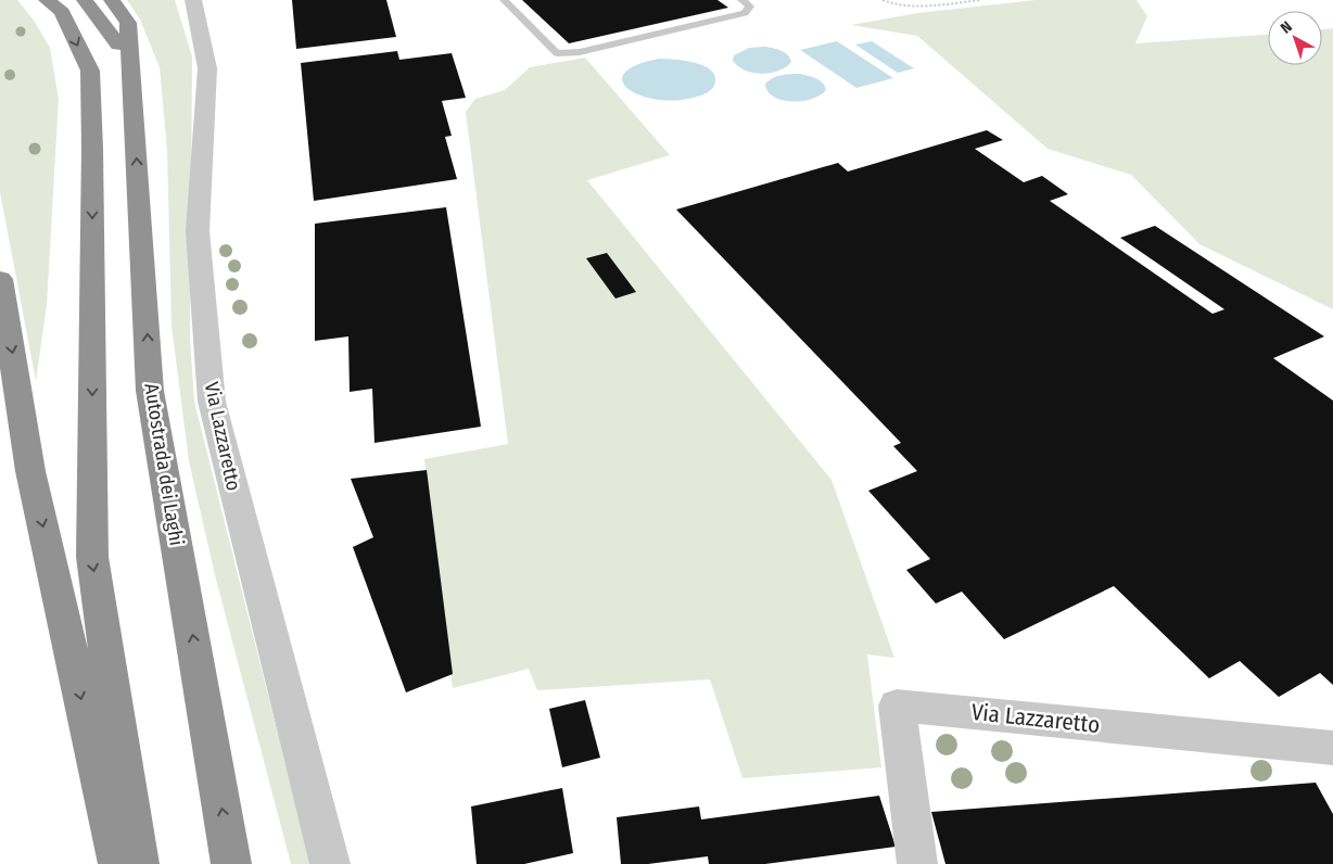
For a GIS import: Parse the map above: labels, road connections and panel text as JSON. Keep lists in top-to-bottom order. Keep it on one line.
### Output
{"streets":{"highway":["Autostrada dei Laghi"],"street":["Via Lazzaretto"]},"north":"top left"}
